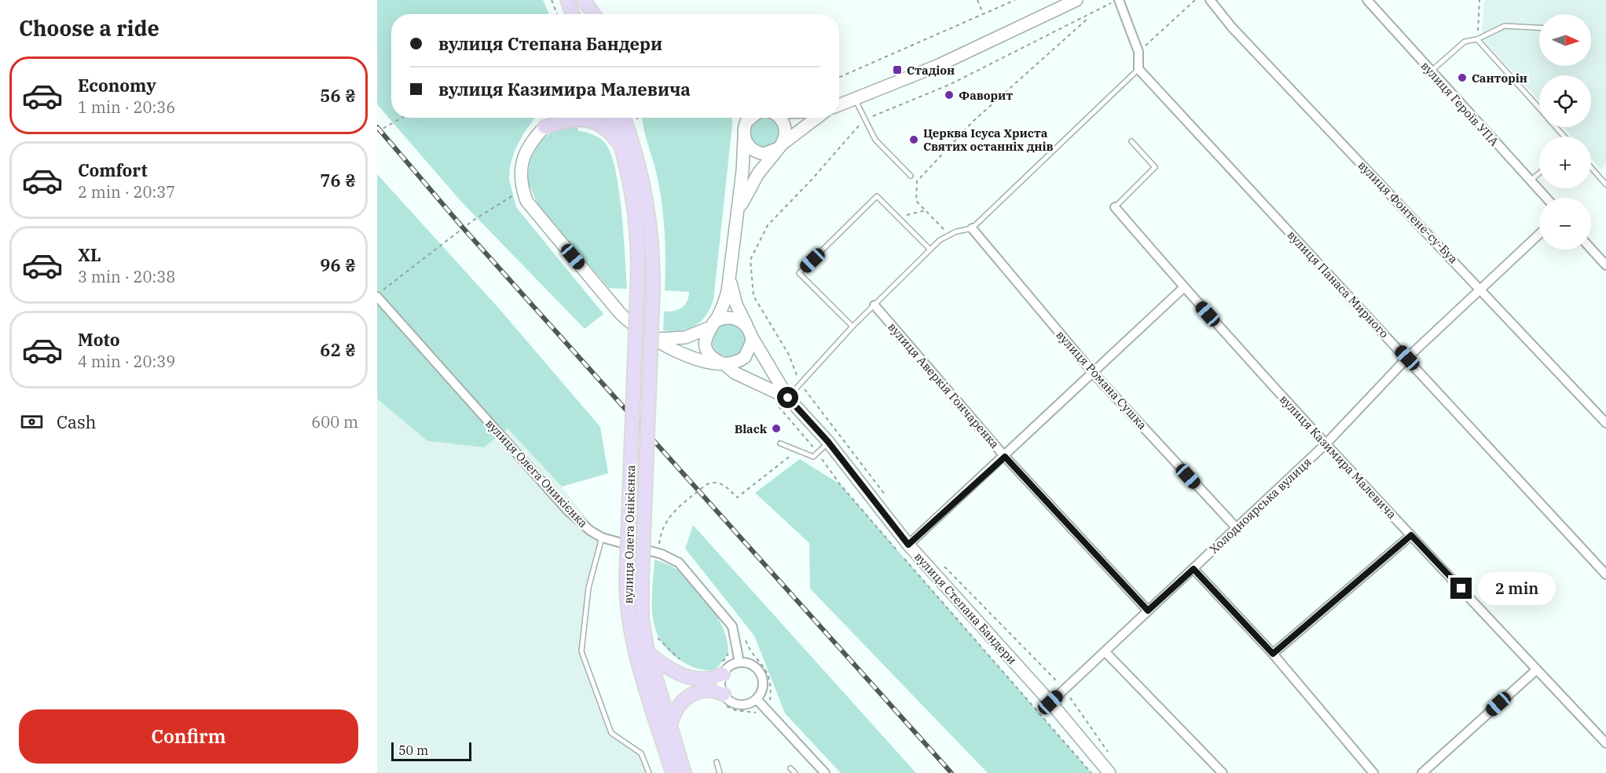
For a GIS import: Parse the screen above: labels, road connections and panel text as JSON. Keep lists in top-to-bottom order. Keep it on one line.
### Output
{"streets":{"main road":["вулиця Олега Онікієнка","вулиця Степана Бандери"],"street":["вулиця Героїв УПА","вулиця Фонтене-су-Буа","вулиця Панаса Мирного","вулиця Романа Сушка","вулиця Аверкія Гончаренка","вулиця Казимира Малевича","вулиця Олега Оникієнка","Холодноярська вулиця"]},"crossings":[["вулиця Фонтене-су-Буа","Холодноярська вулиця"],["вулиця Панаса Мирного","Холодноярська вулиця"],["вулиця Романа Сушка","Холодноярська вулиця"],["вулиця Аверкія Гончаренка","Холодноярська вулиця"],["вулиця Казимира Малевича","Холодноярська вулиця"],["Холодноярська вулиця","вулиця Степана Бандери"]],"places":{"transit":["Стадіон"],"other":["Санторін","Фаворит","Церква Ісуса Христа Святих останніх днів","Black"]},"scale_bar":"50 m","north":"right","page":{"heading":"Choose a ride","map_buttons":["+","−"],"banner":["вулиця Степана Бандери","вулиця Казимира Малевича"],"list":[{"name":"Economy","note":"1 min · 20:36","value":"56 ₴"},{"name":"Comfort","note":"2 min · 20:37","value":"76 ₴"},{"name":"XL","note":"3 min · 20:38","value":"96 ₴"},{"name":"Moto","note":"4 min · 20:39","value":"62 ₴"}],"pay":["Cash","600 m"],"bubble":"2 min","buttons":"Confirm","scale":"50 m"}}
